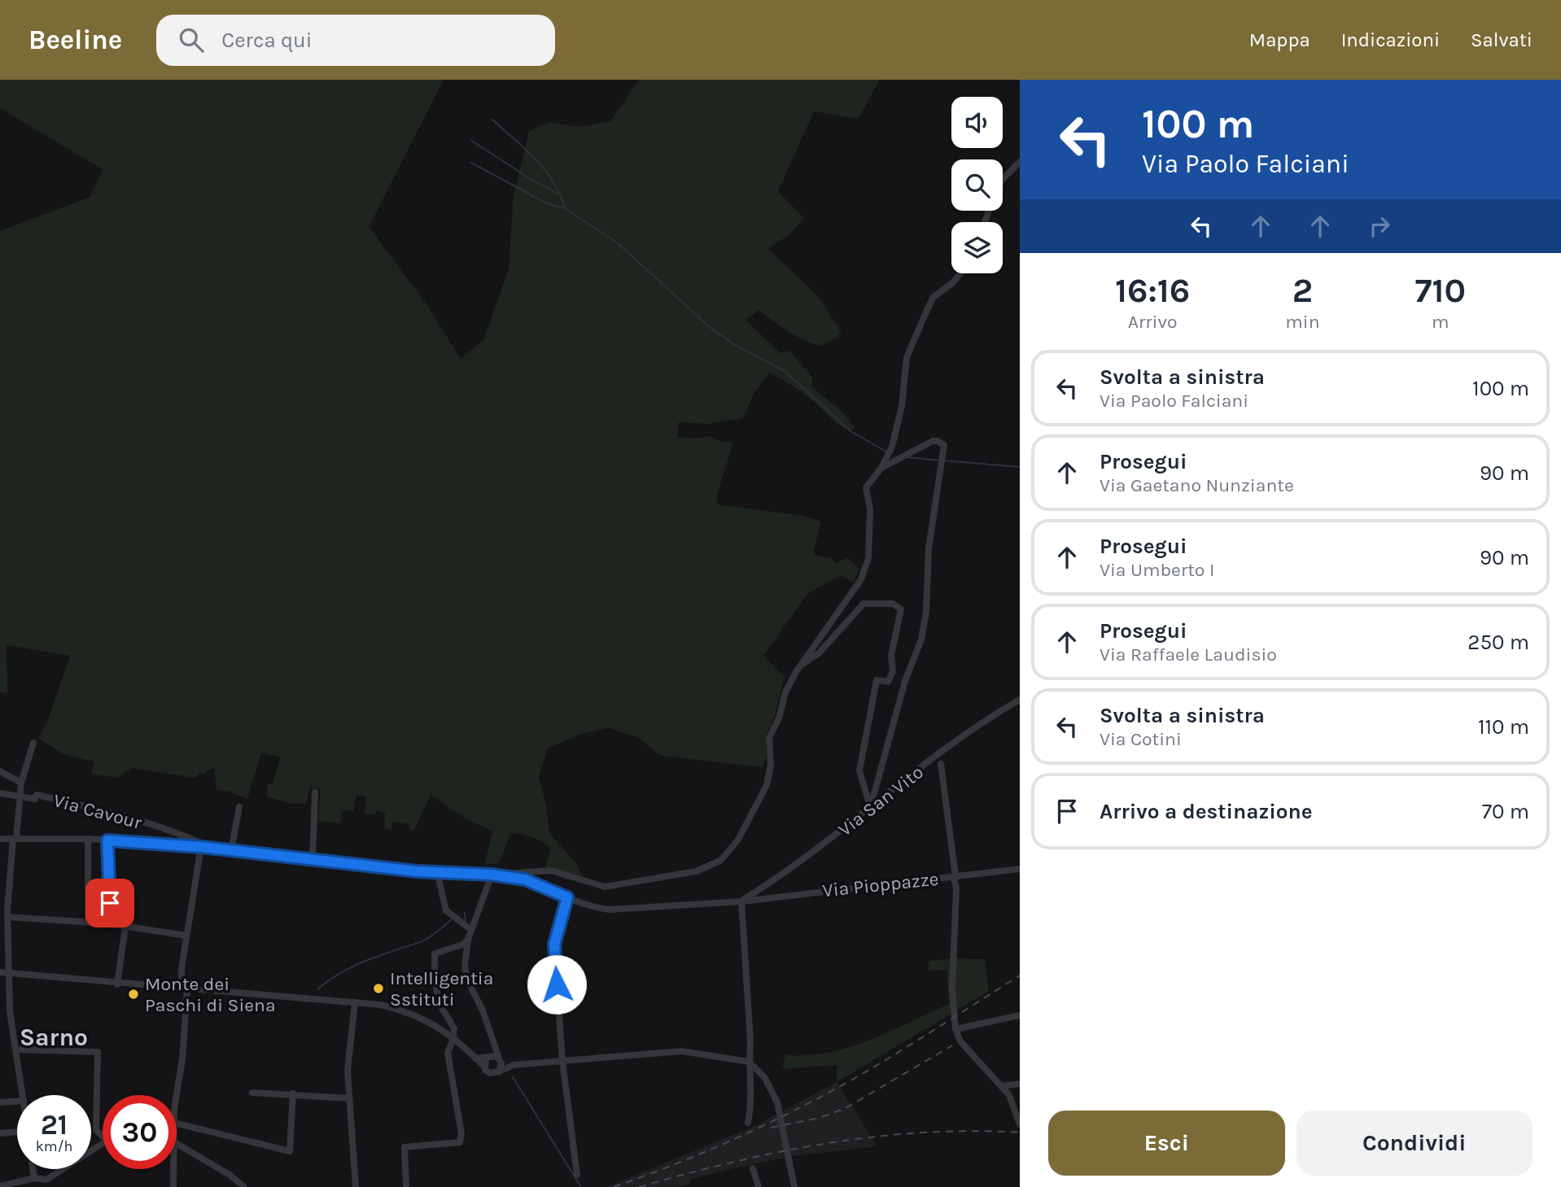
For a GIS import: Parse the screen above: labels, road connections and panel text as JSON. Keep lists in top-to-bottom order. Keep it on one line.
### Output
{"streets":{"street":["Via San Vito","Via Cavour","Via Pioppazze"]},"crossings":[["Via San Vito","Via Pioppazze"]],"districts":["Sarno"],"places":["Intelligentia Sstituti","Monte dei Paschi di Siena"],"page":{"header":"Beeline","search":"Cerca qui","nav":["Mappa","Indicazioni","Salvati"],"turn":["100 m","Via Paolo Falciani"],"eta":["16:16","Arrivo","2","min","710","m"],"list":[{"name":"Svolta a sinistra","note":"Via Paolo Falciani","value":"100 m"},{"name":"Prosegui","note":"Via Gaetano Nunziante","value":"90 m"},{"name":"Prosegui","note":"Via Umberto I","value":"90 m"},{"name":"Prosegui","note":"Via Raffaele Laudisio","value":"250 m"},{"name":"Svolta a sinistra","note":"Via Cotini","value":"110 m"},{"name":"Arrivo a destinazione","value":"70 m"}],"speed":"21 km/h","limit":"30","buttons":["Esci","Condividi"]}}
